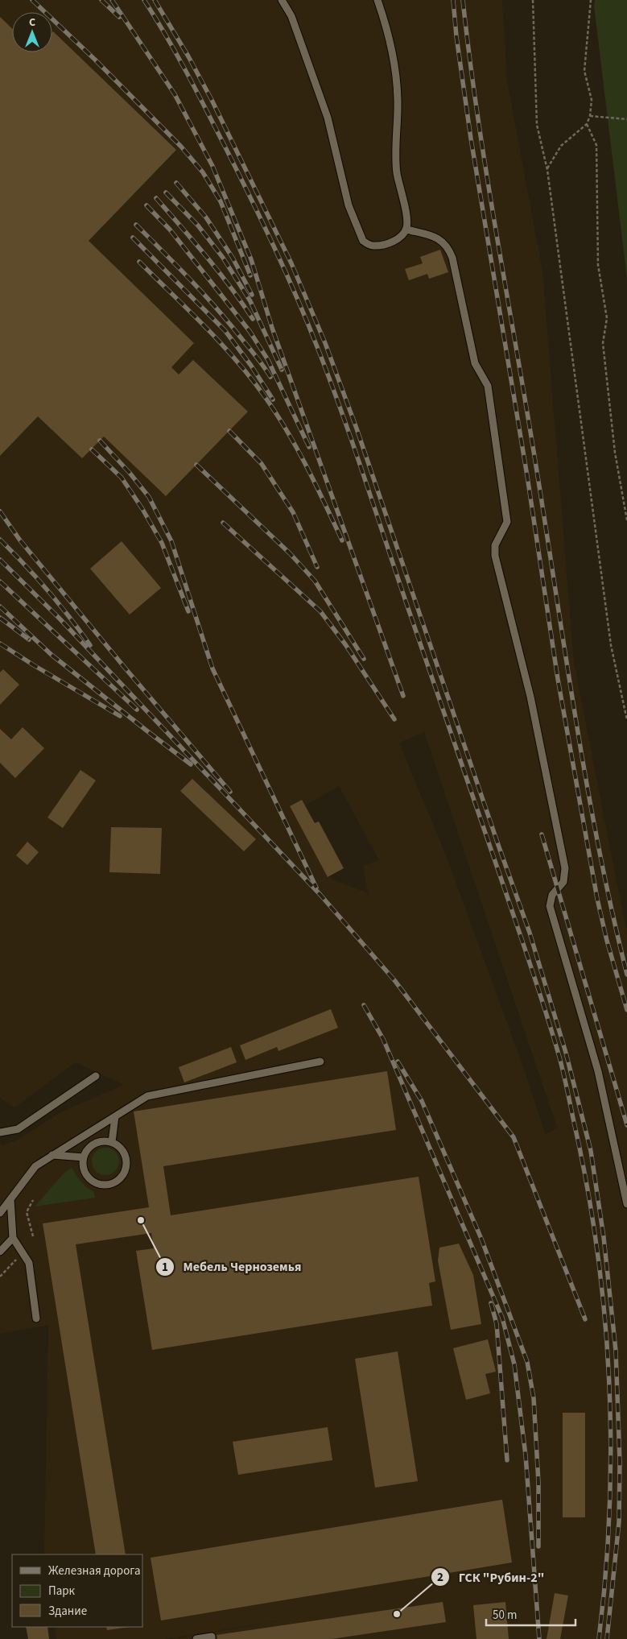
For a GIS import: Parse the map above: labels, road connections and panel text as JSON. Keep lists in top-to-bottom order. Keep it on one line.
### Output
{"places":["Мебель Черноземья","ГСК \"Рубин-2\""],"legend":["Железная дорога","Парк","Здание"],"scale_bar":"50 m","north":"top"}
